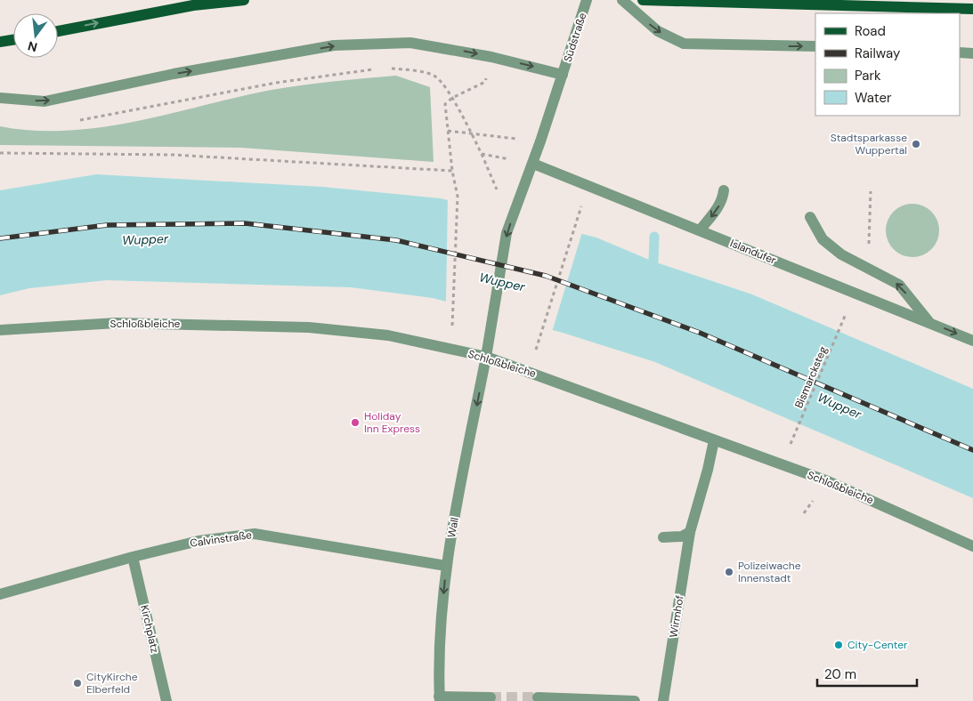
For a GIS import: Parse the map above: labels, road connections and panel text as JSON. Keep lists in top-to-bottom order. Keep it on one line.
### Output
{"streets":{"street":["Südstraße","Islandufer","Schloßbleiche","Wall","Calvinstraße","Wirmhof","Kirchplatz"],"path":["Bismarcksteg"]},"crossings":[["Islandufer","Wall"],["Schloßbleiche","Wall"],["Schloßbleiche","Wirmhof"],["Wall","Calvinstraße"],["Calvinstraße","Kirchplatz"]],"one_way":["Wall"],"water":["Wupper"],"places":["Stadtsparkasse Wuppertal","Holiday Inn Express","Polizeiwache Innenstadt","City-Center","CityKirche Elberfeld"],"legend":["Road","Railway","Park","Water"],"scale_bar":"20 m","north":"bottom"}
